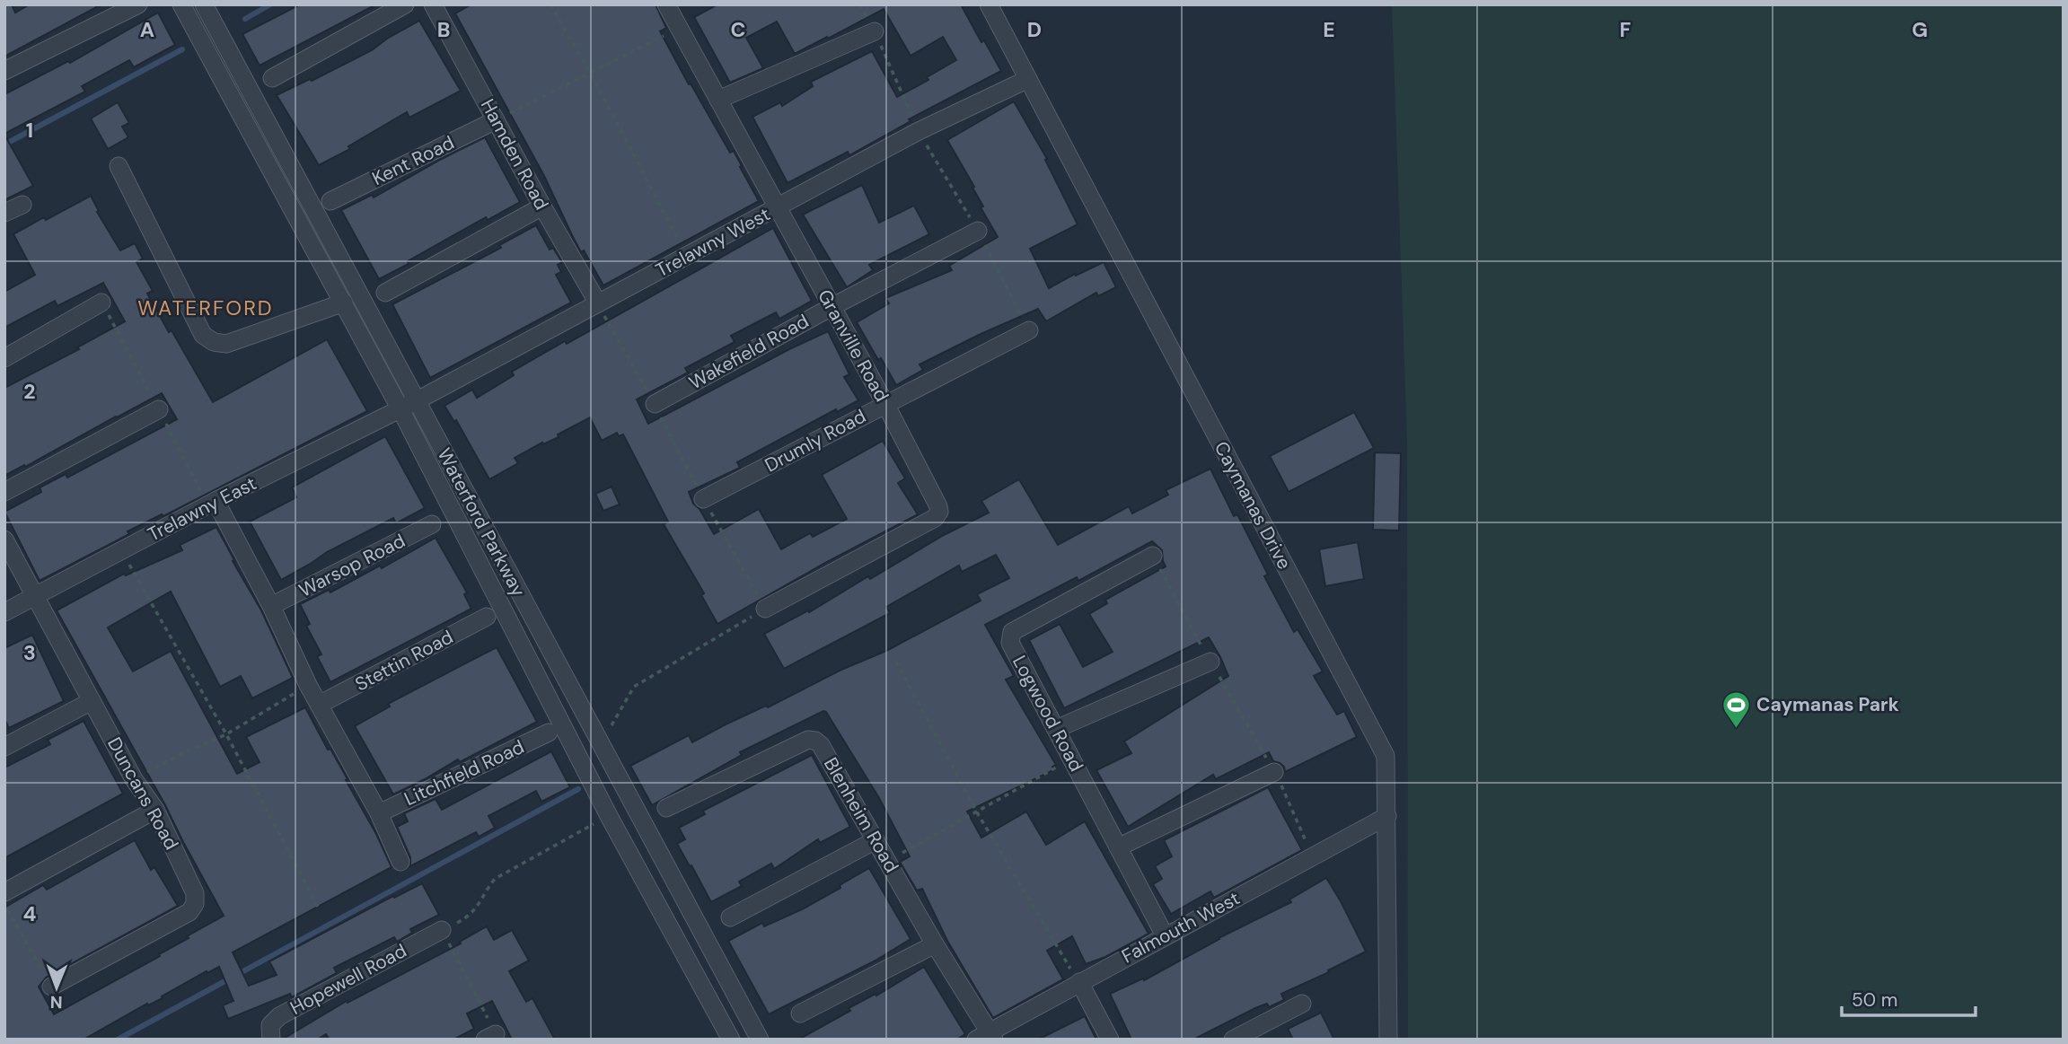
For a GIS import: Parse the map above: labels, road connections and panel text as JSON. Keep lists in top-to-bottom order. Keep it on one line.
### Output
{"streets":{"street":["Hamden Road","Kent Road","Trelawny West","Granville Road","Wakefield Road","Drumly Road","Caymanas Drive","Trelawny East","Waterford Parkway","Warsop Road","Stettin Road","Logwood Road","Litchfield Road","Duncans Road","Blenheim Road","Falmouth West","Hopewell Road"]},"crossings":[["Hamden Road","Kent Road"],["Hamden Road","Trelawny West"],["Trelawny West","Granville Road"],["Trelawny West","Caymanas Drive"],["Trelawny West","Trelawny East"],["Trelawny West","Waterford Parkway"],["Granville Road","Wakefield Road"],["Granville Road","Drumly Road"],["Caymanas Drive","Falmouth West"],["Trelawny East","Waterford Parkway"],["Trelawny East","Duncans Road"],["Logwood Road","Falmouth West"],["Blenheim Road","Falmouth West"]],"districts":["WATERFORD"],"places":{"sports":["Caymanas Park"]},"scale_bar":"50 m","north":"bottom","grid":{"columns":["A","B","C","D","E","F","G"],"rows":["1","2","3","4"]}}
